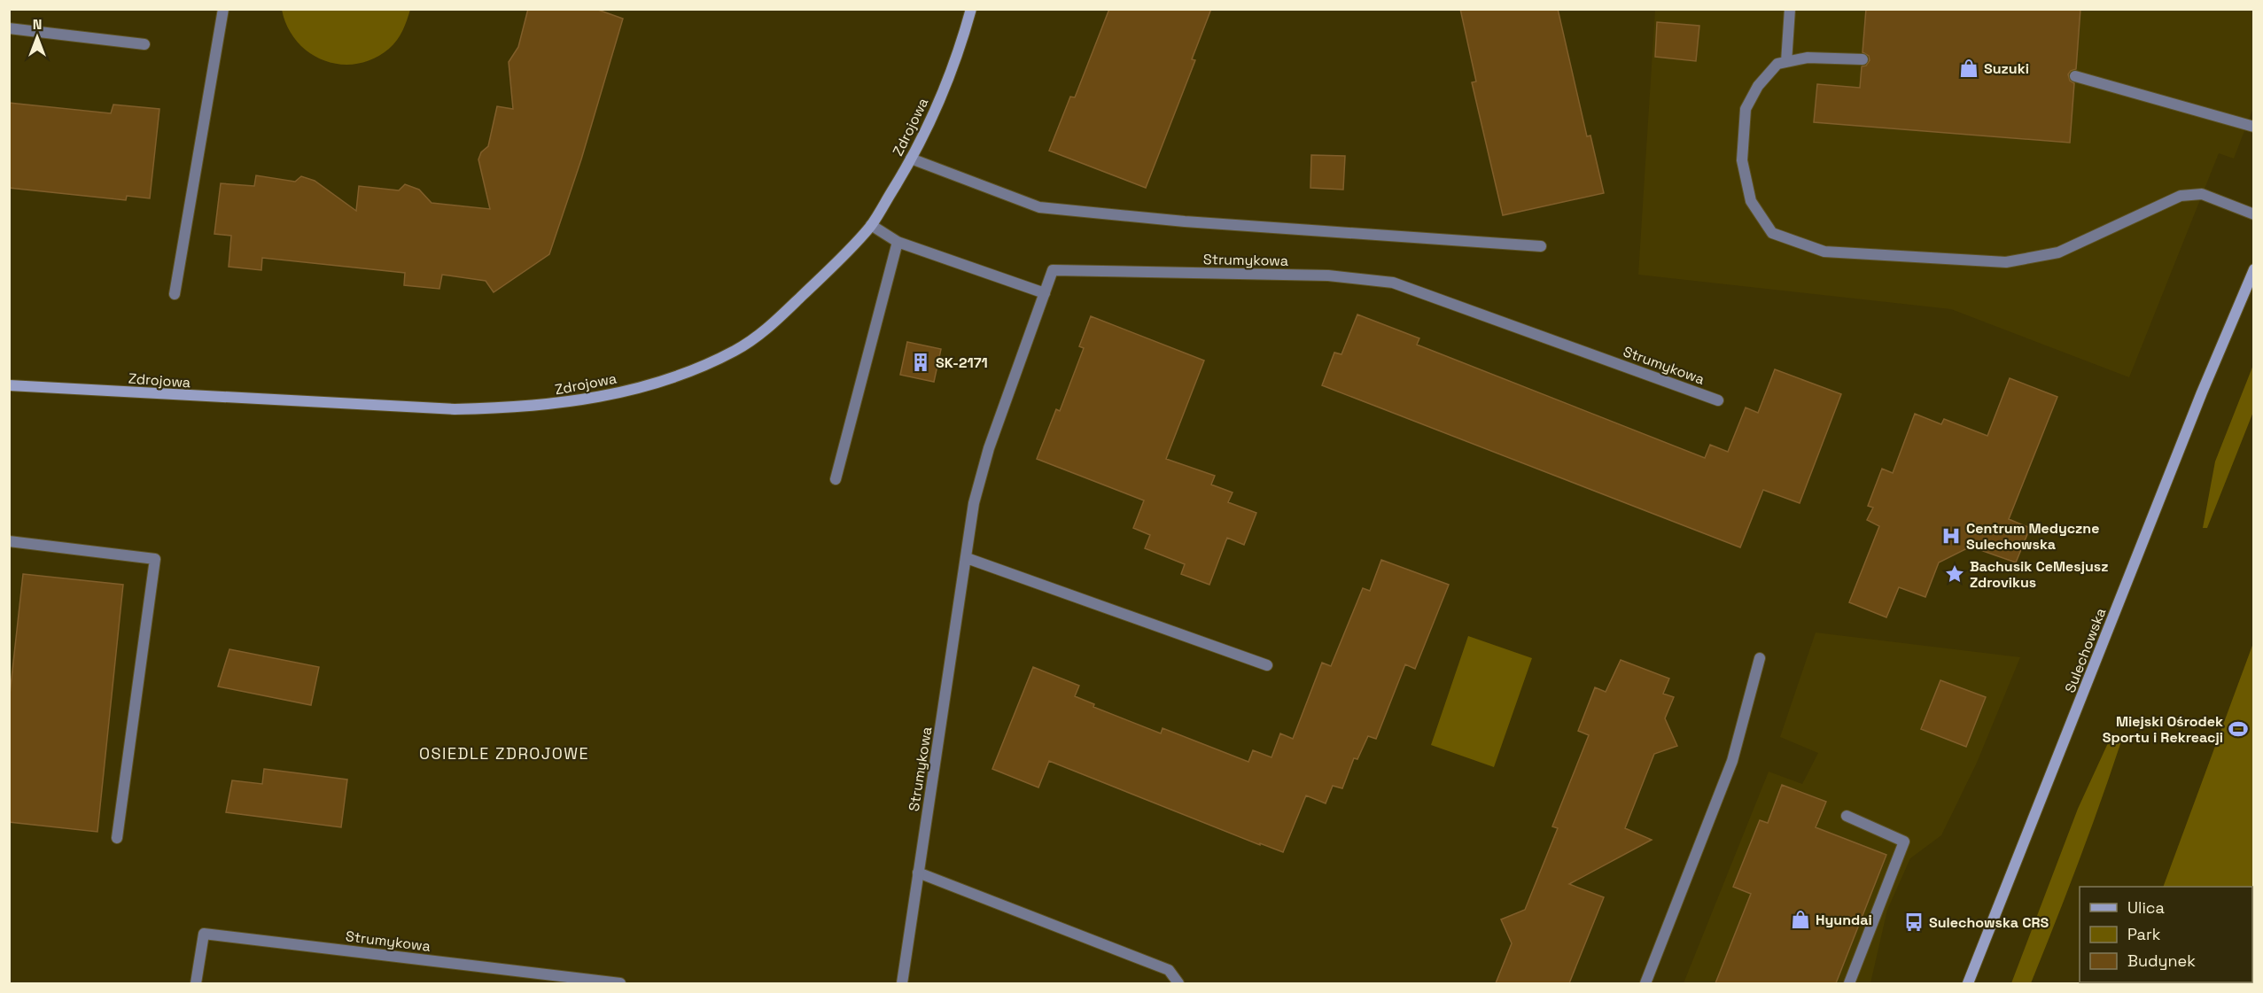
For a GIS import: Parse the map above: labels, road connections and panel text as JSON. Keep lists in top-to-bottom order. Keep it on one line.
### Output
{"streets":{"street":["Zdrojowa","Strumykowa","Sulechowska"]},"districts":["OSIEDLE ZDROJOWE"],"places":{"shop":["Suzuki","Hyundai"],"building":["SK-2171"],"hospital":["Centrum Medyczne Sulechowska"],"place":["Bachusik CeMesjusz Zdrovikus"],"sports":["Miejski Ośrodek Sportu i Rekreacji"],"bus stop":["Sulechowska CRS"]},"legend":["Ulica","Park","Budynek"],"north":"top"}
